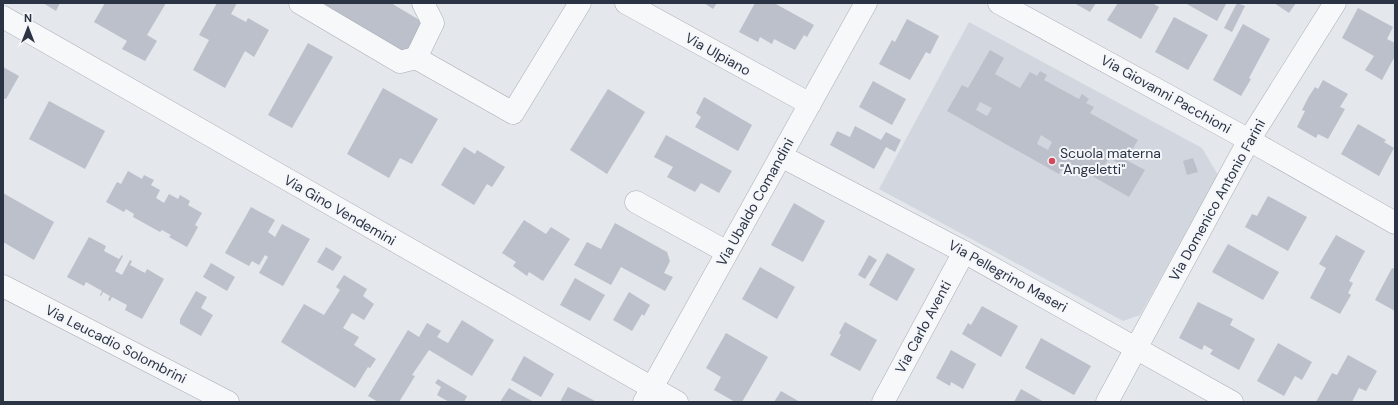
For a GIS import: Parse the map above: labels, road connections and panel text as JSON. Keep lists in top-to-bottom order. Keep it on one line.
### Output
{"streets":{"street":["Via Ulpiano","Via Giovanni Pacchioni","Via Domenico Antonio Farini","Via Ubaldo Comandini","Via Gino Vendemini","Via Pellegrino Maseri","Via Carlo Aventi","Via Leucadio Solombrini"]},"crossings":[["Via Ulpiano","Via Ubaldo Comandini"],["Via Giovanni Pacchioni","Via Domenico Antonio Farini"],["Via Domenico Antonio Farini","Via Pellegrino Maseri"],["Via Ubaldo Comandini","Via Gino Vendemini"],["Via Ubaldo Comandini","Via Pellegrino Maseri"],["Via Pellegrino Maseri","Via Carlo Aventi"]],"places":["Scuola materna \"Angeletti\""],"north":"top"}
